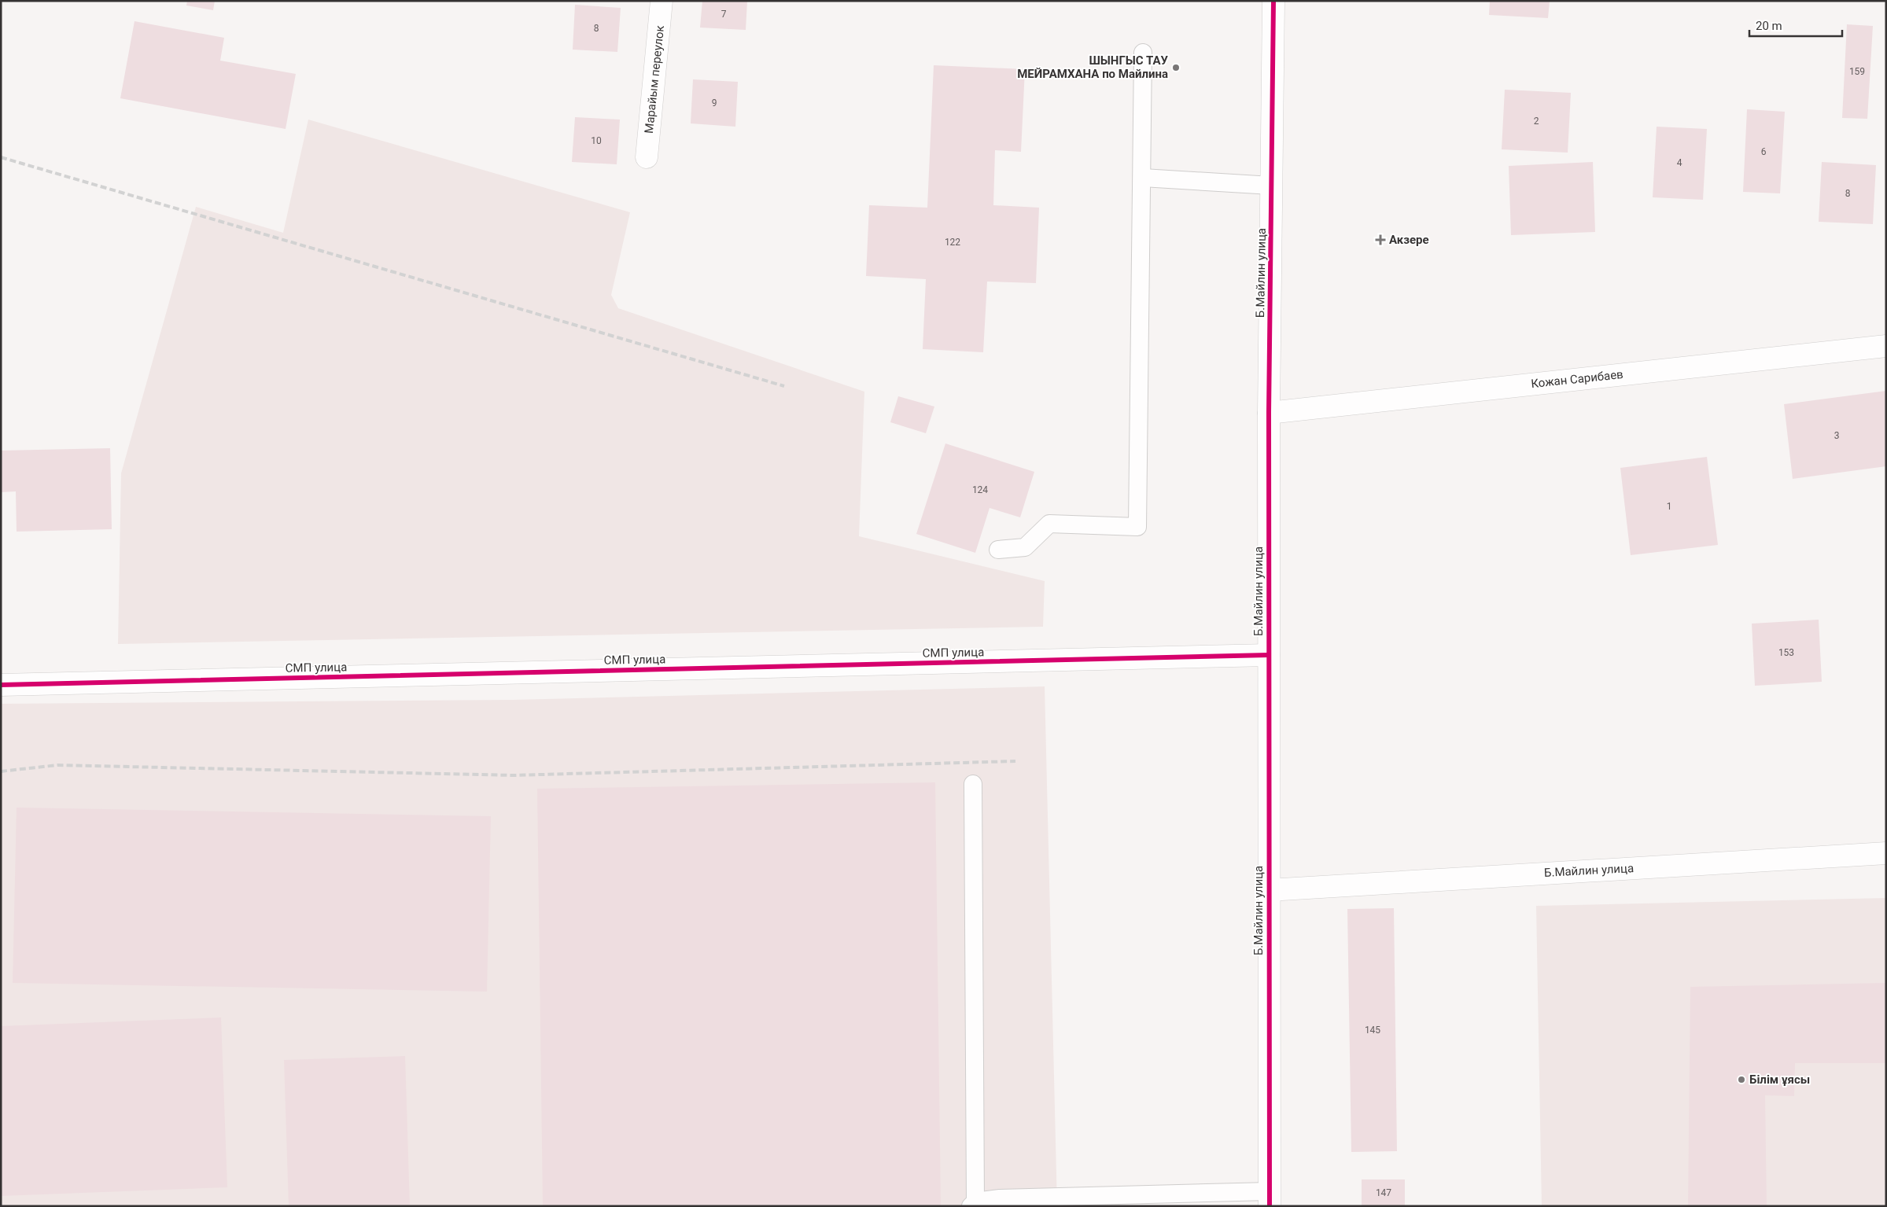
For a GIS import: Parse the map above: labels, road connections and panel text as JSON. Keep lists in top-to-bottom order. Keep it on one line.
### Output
{"streets":{"street":["Марайым переулок","Б.Майлин улица","Кожан Сарибаев","СМП улица"]},"crossings":[["Б.Майлин улица","Кожан Сарибаев"],["Б.Майлин улица","СМП улица"]],"places":{"other":["ШЫНГЫС ТАУ МЕЙРАМХАНА по Майлина","Білім ұясы"],"health":["Акзере"]},"house_numbers":["7","8","159","9","2","10","6","4","8","122","3","124","1","153","145","147"],"scale_bar":"20 m"}
